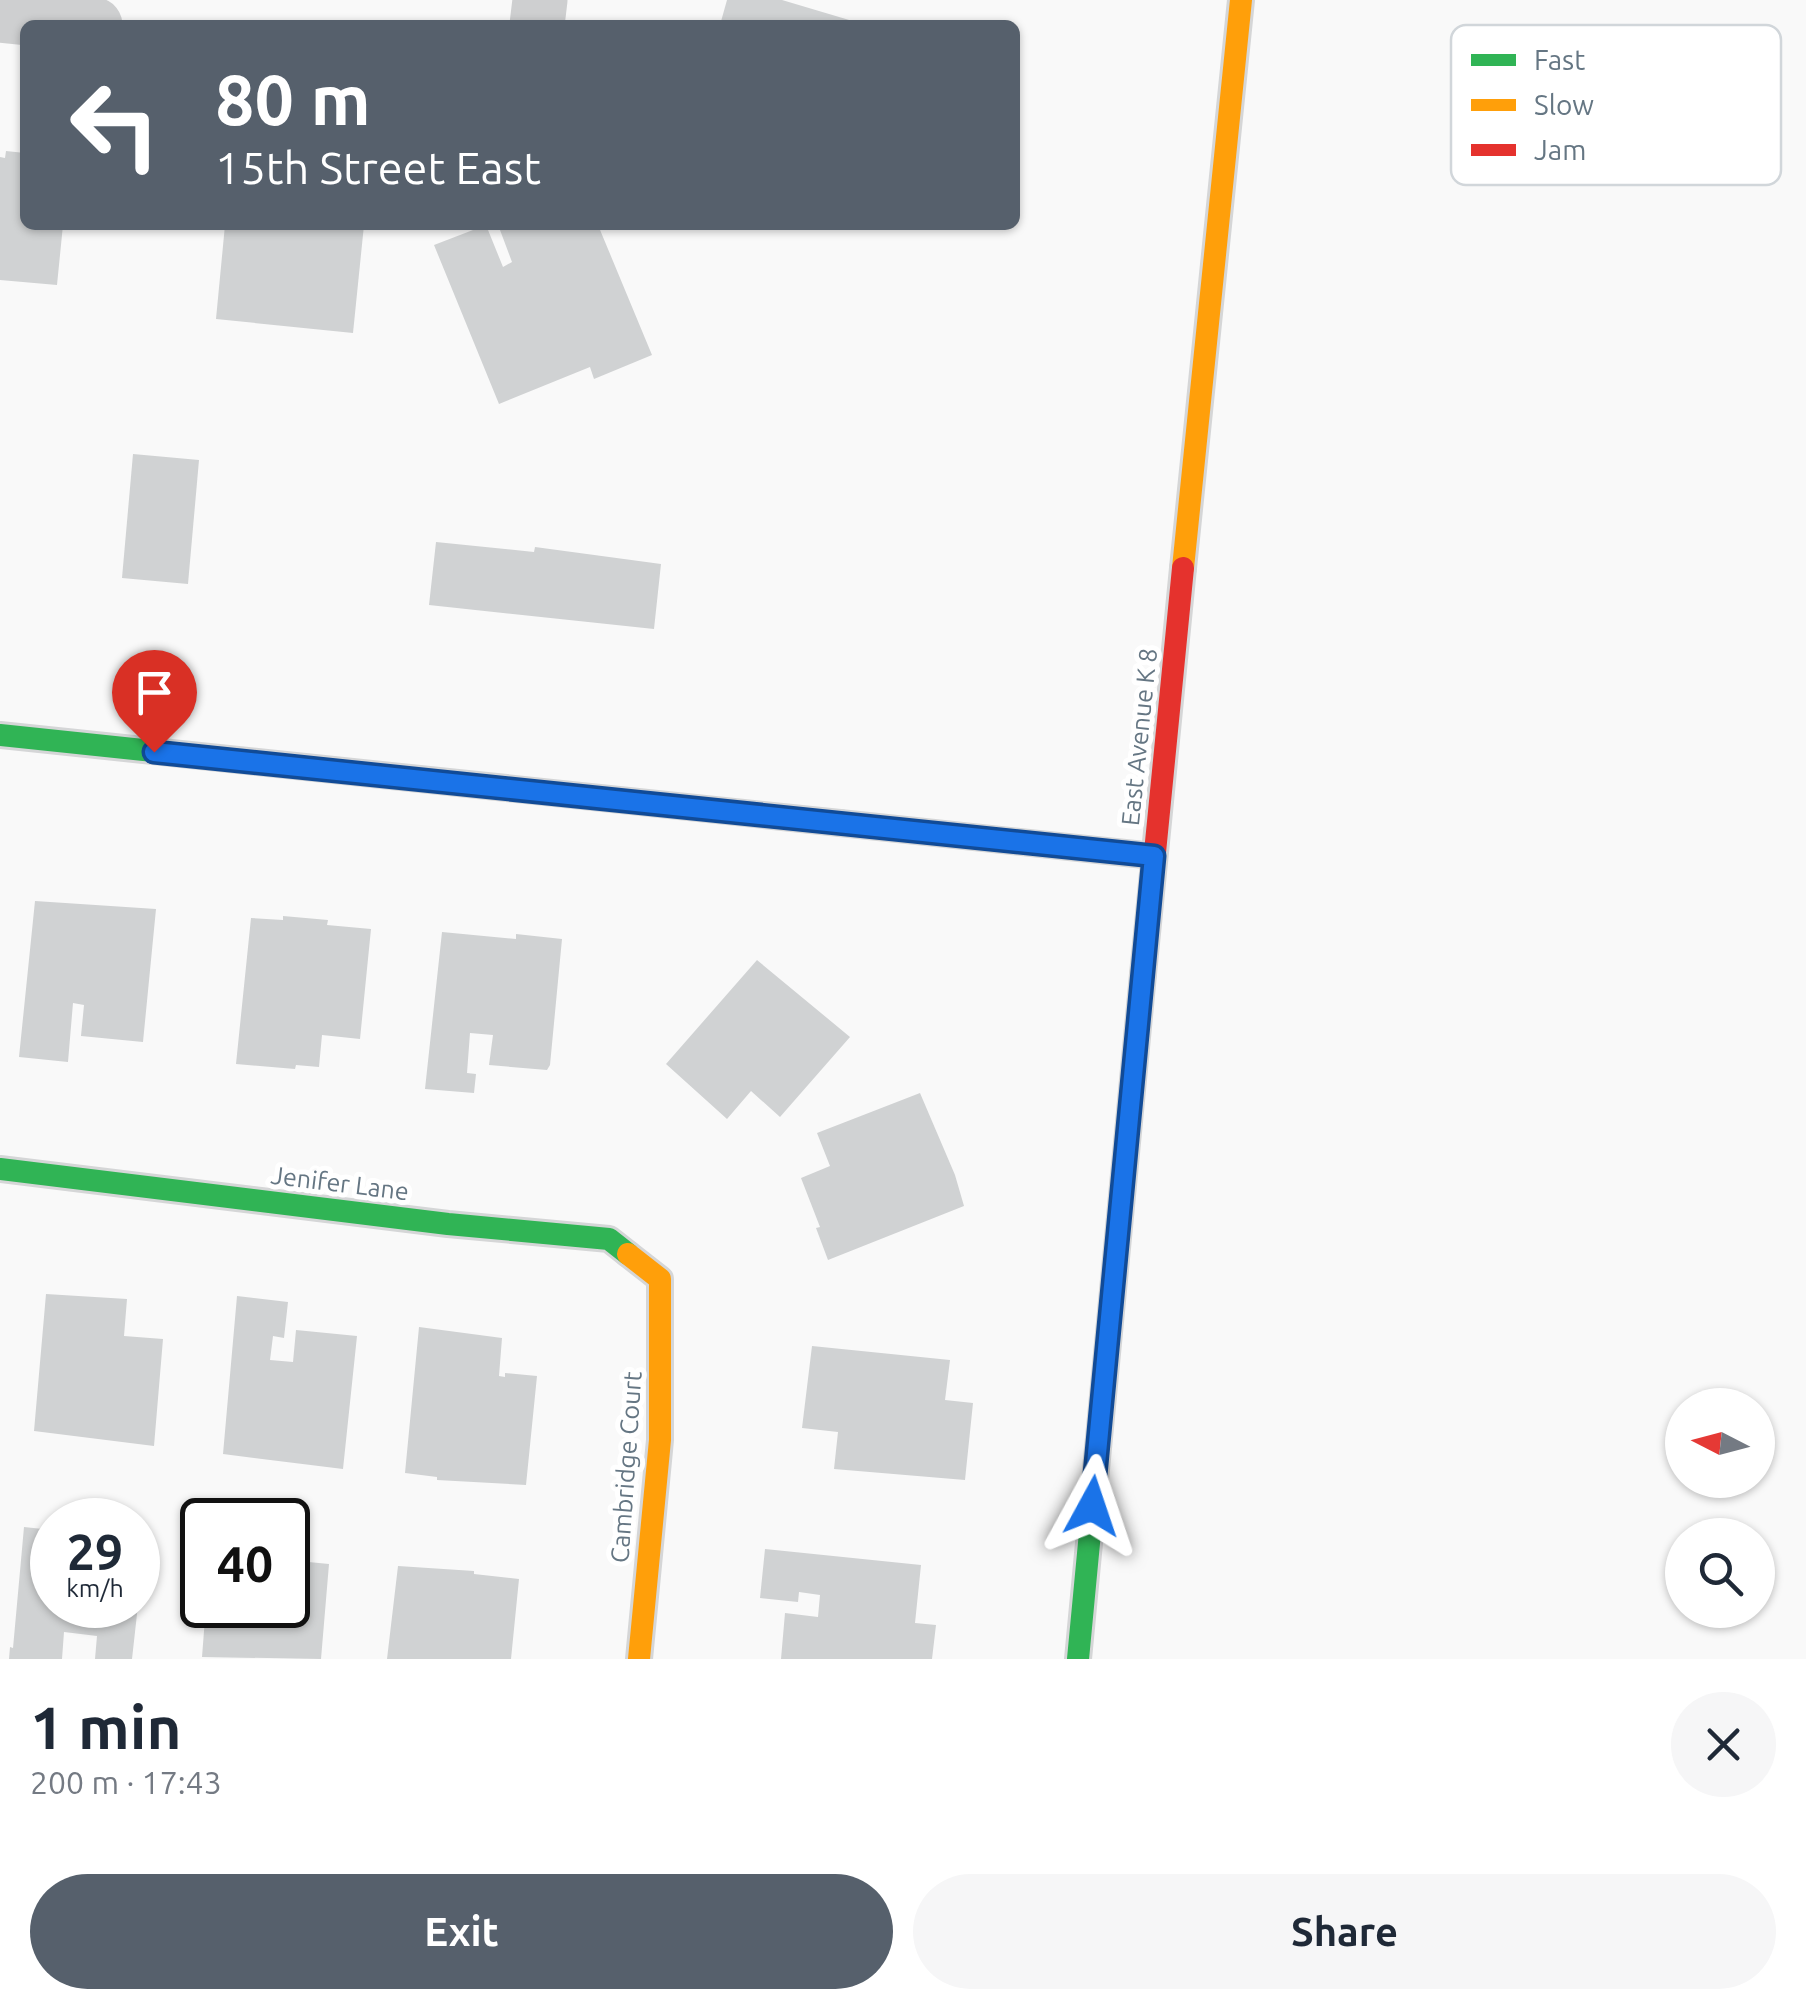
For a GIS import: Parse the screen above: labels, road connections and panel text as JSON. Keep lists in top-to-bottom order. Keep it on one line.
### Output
{"streets":{"street":["East Avenue K 8","Jenifer Lane","Cambridge Court"]},"crossings":[["Jenifer Lane","Cambridge Court"]],"legend":["Fast","Slow","Jam"],"north":"left","page":{"turn":["80 m","15th Street East"],"speed":"29 km/h","limit":"40","heading":["1 min","200 m · 17:43"],"buttons":["Exit","Share"]}}
